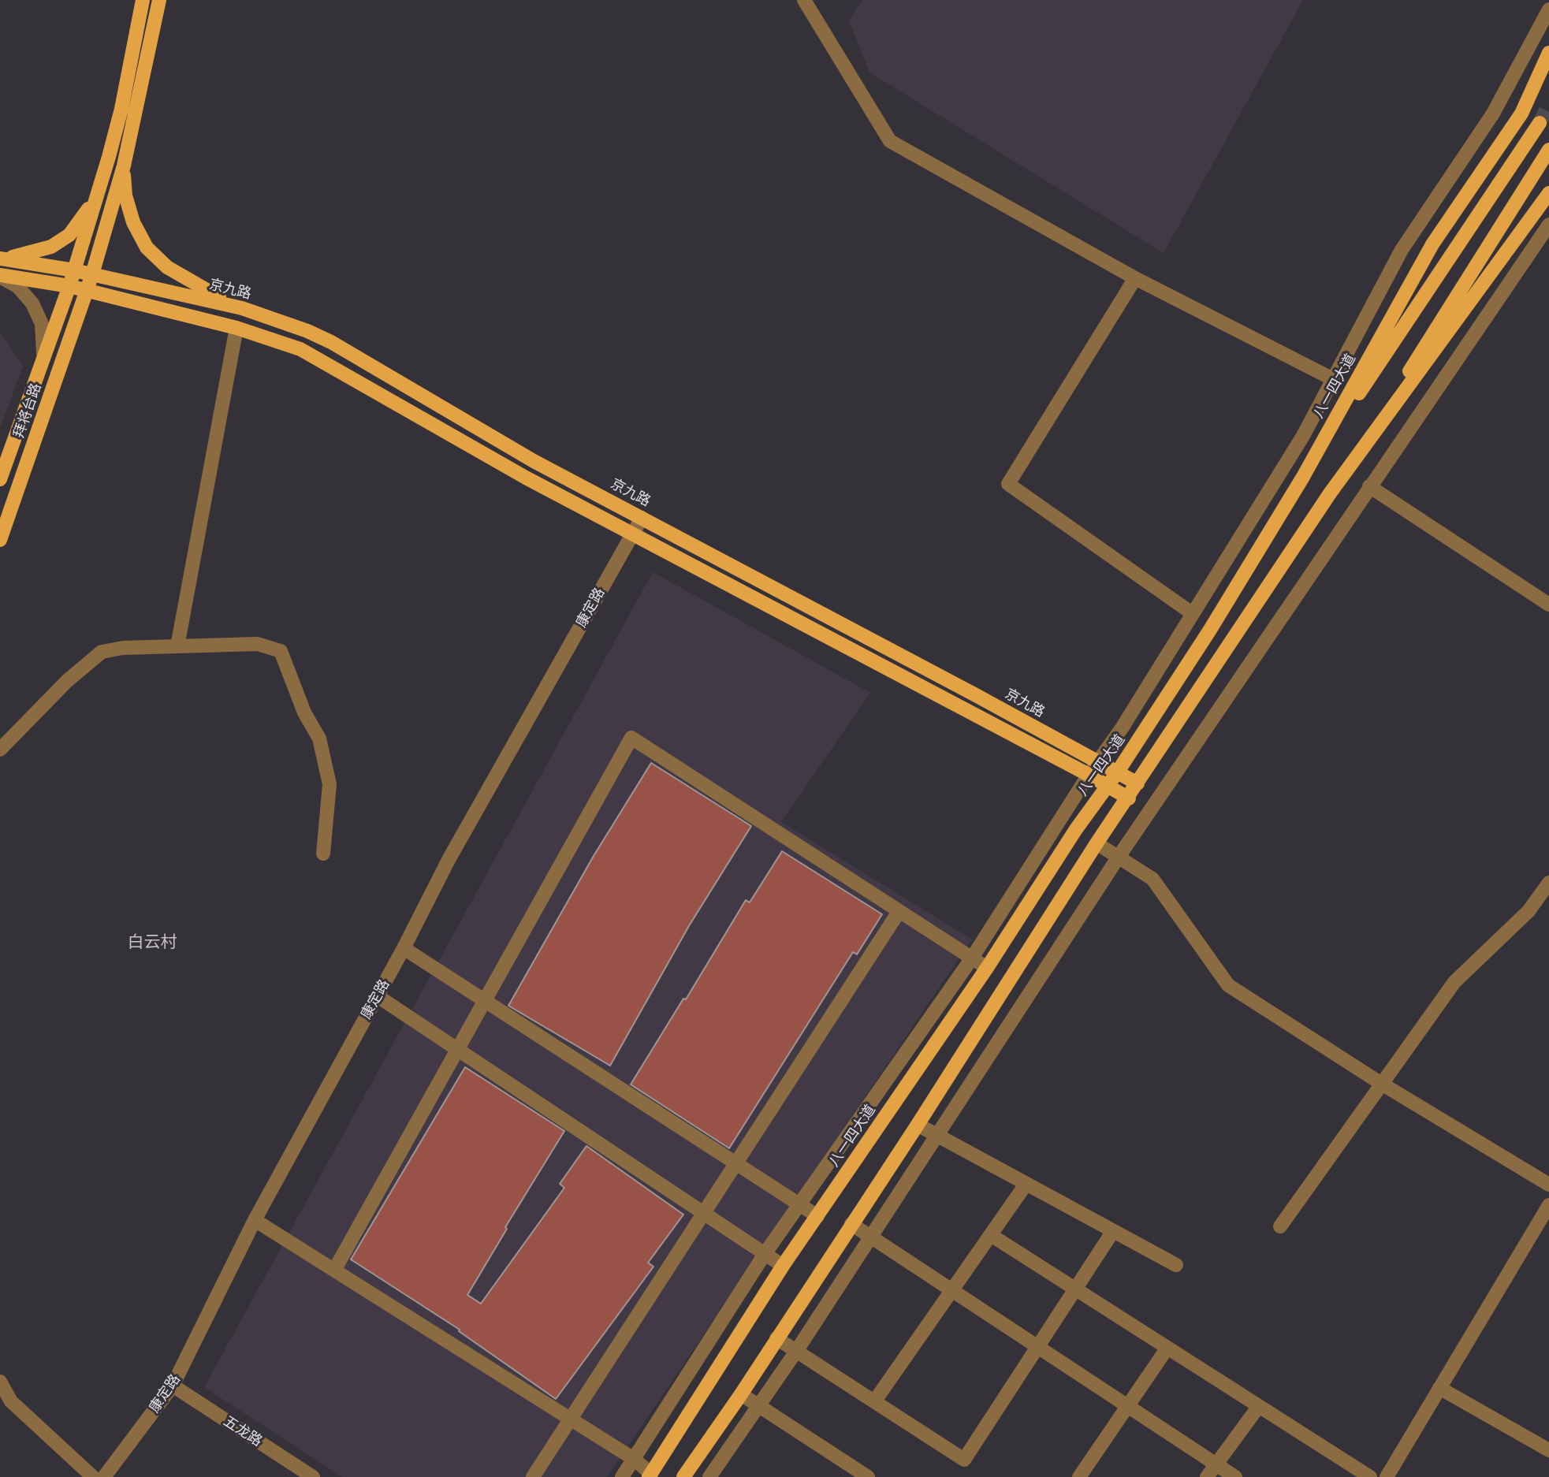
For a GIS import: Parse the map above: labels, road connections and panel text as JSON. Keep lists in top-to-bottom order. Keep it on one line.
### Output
{"streets":{"main road":["京九路","八一四大道","拜将台路"],"street":["康定路","五龙路"]},"crossings":[["京九路","八一四大道"],["京九路","康定路"],["康定路","五龙路"]],"districts":["白云村"]}
